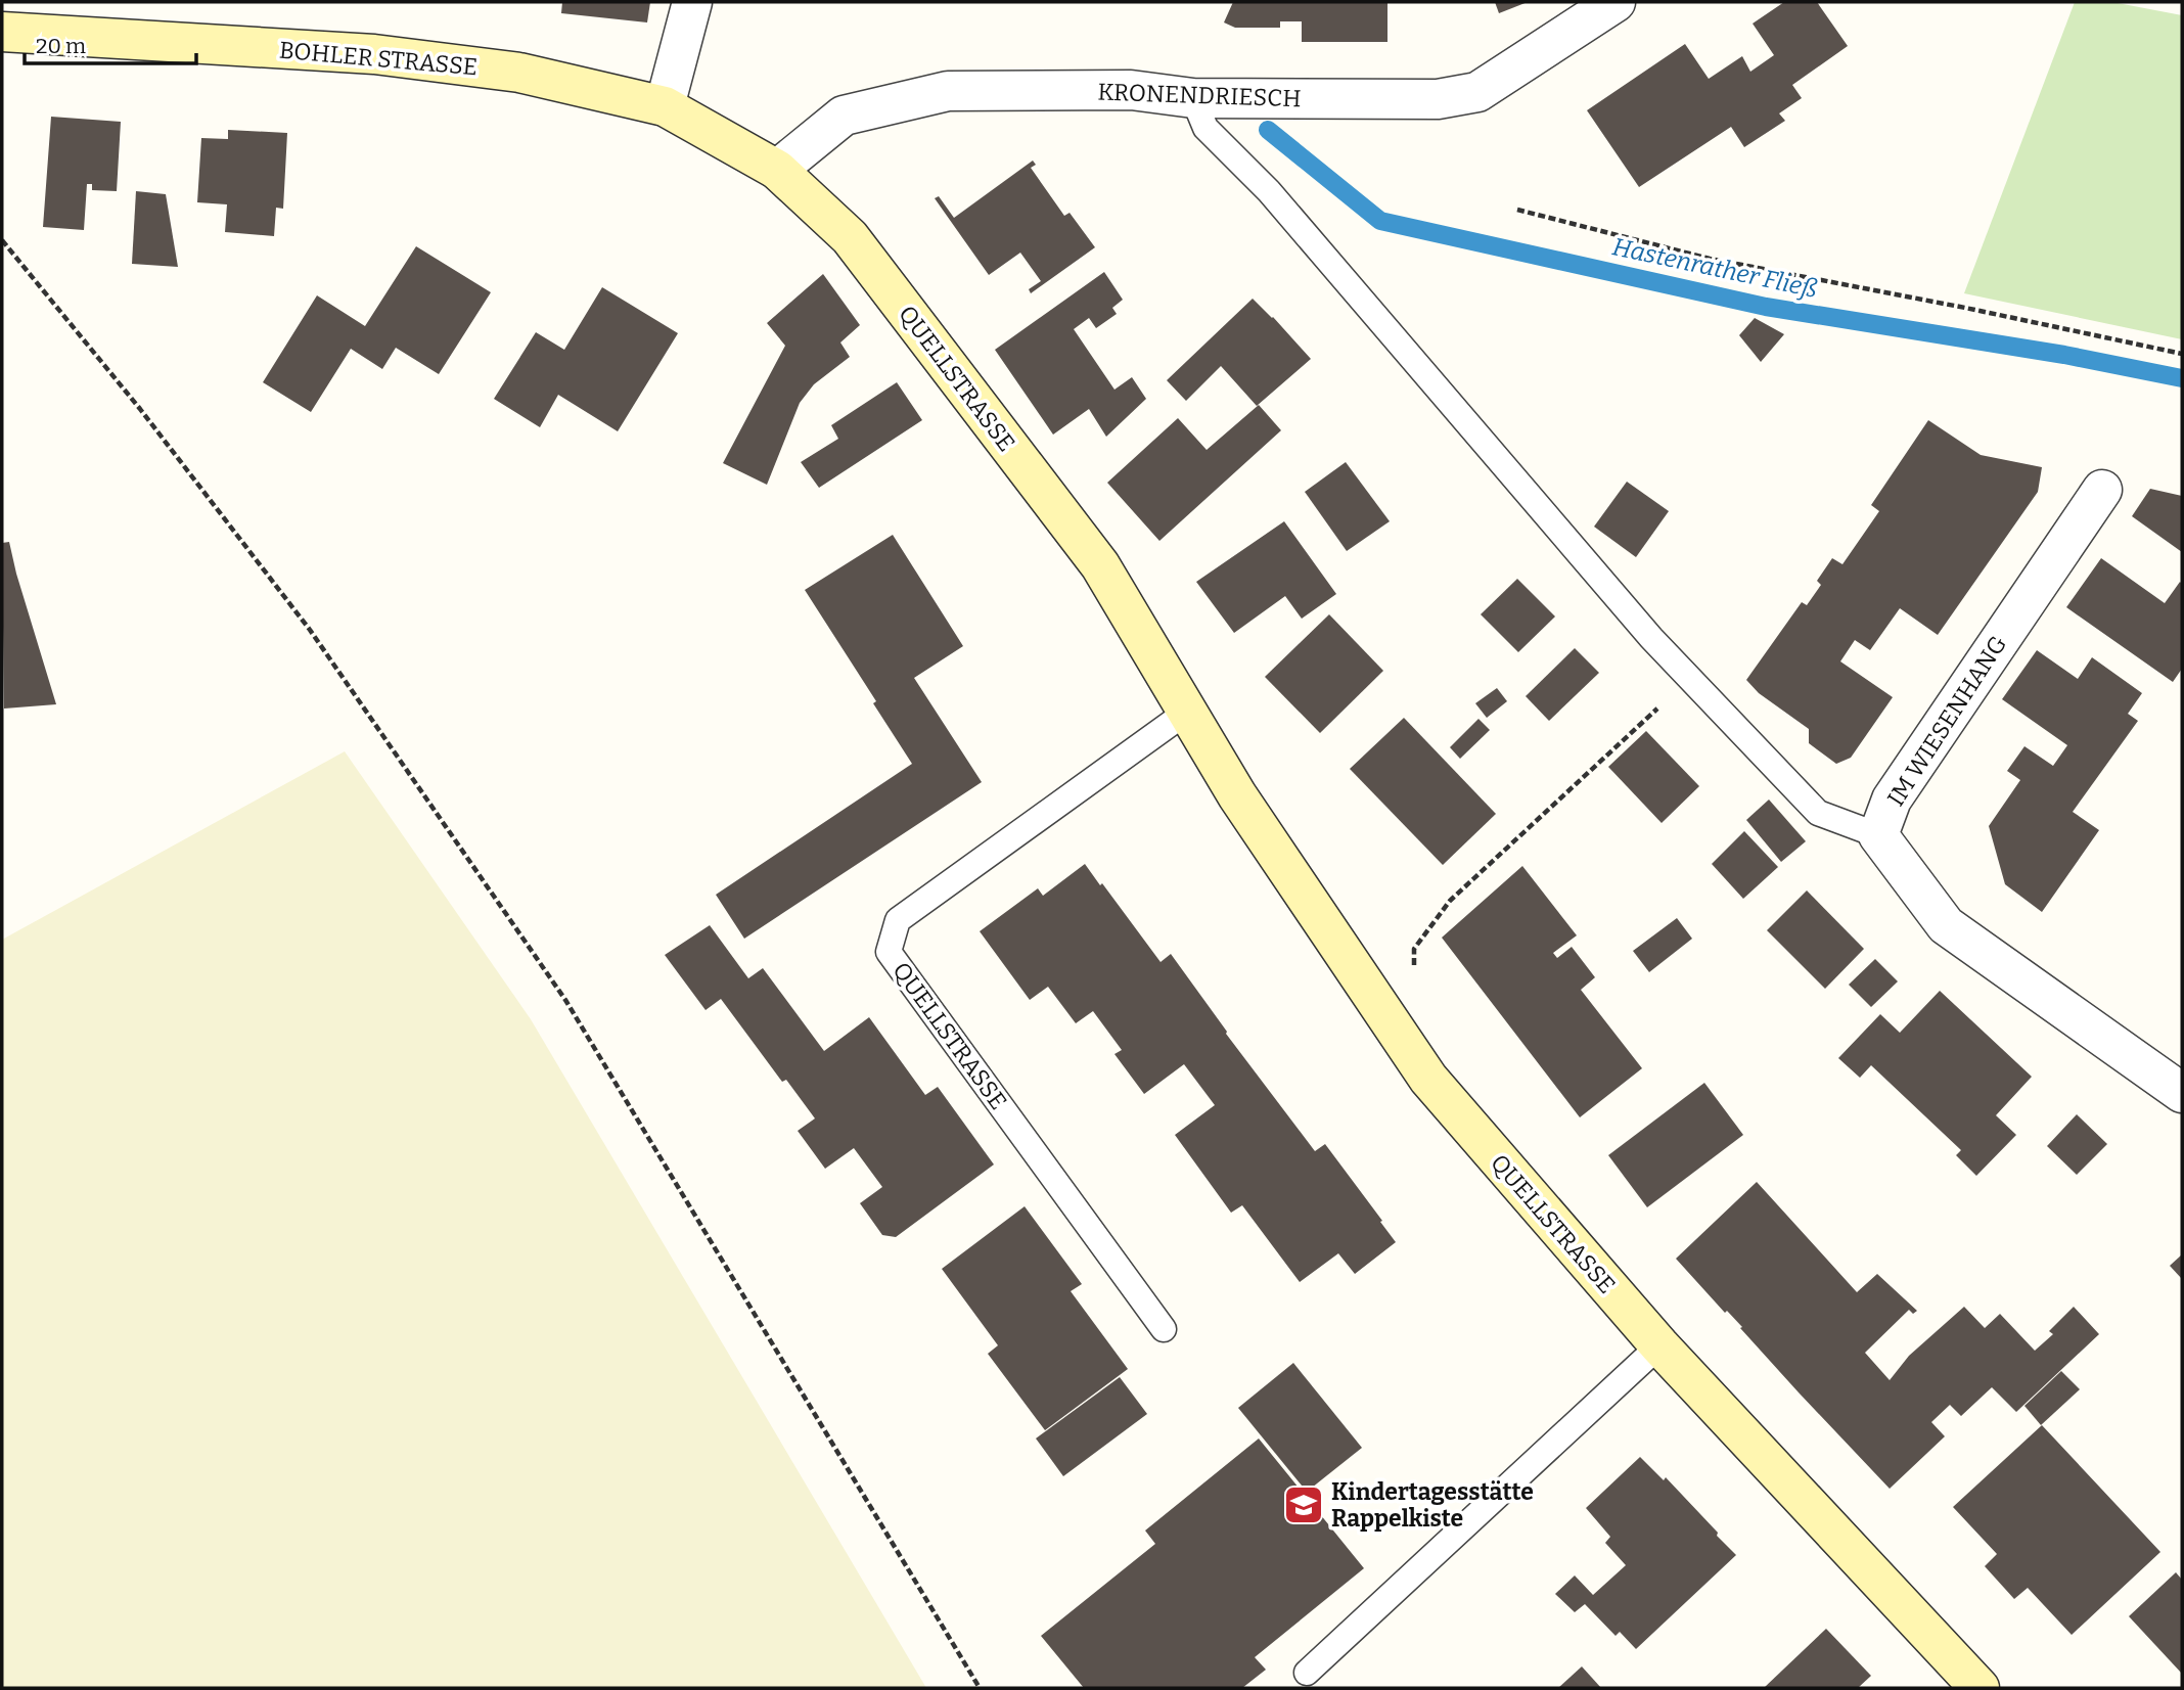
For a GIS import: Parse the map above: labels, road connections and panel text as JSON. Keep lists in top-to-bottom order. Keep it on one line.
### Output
{"streets":{"main road":["BOHLER STRASSE","QUELLSTRASSE"],"street":["KRONENDRIESCH","IM WIESENHANG"]},"crossings":[["BOHLER STRASSE","QUELLSTRASSE"],["KRONENDRIESCH","QUELLSTRASSE"]],"water":["Hastenrather Fließ"],"places":{"school or university":["Kindertagesstätte Rappelkiste"]},"scale_bar":"20 m"}
